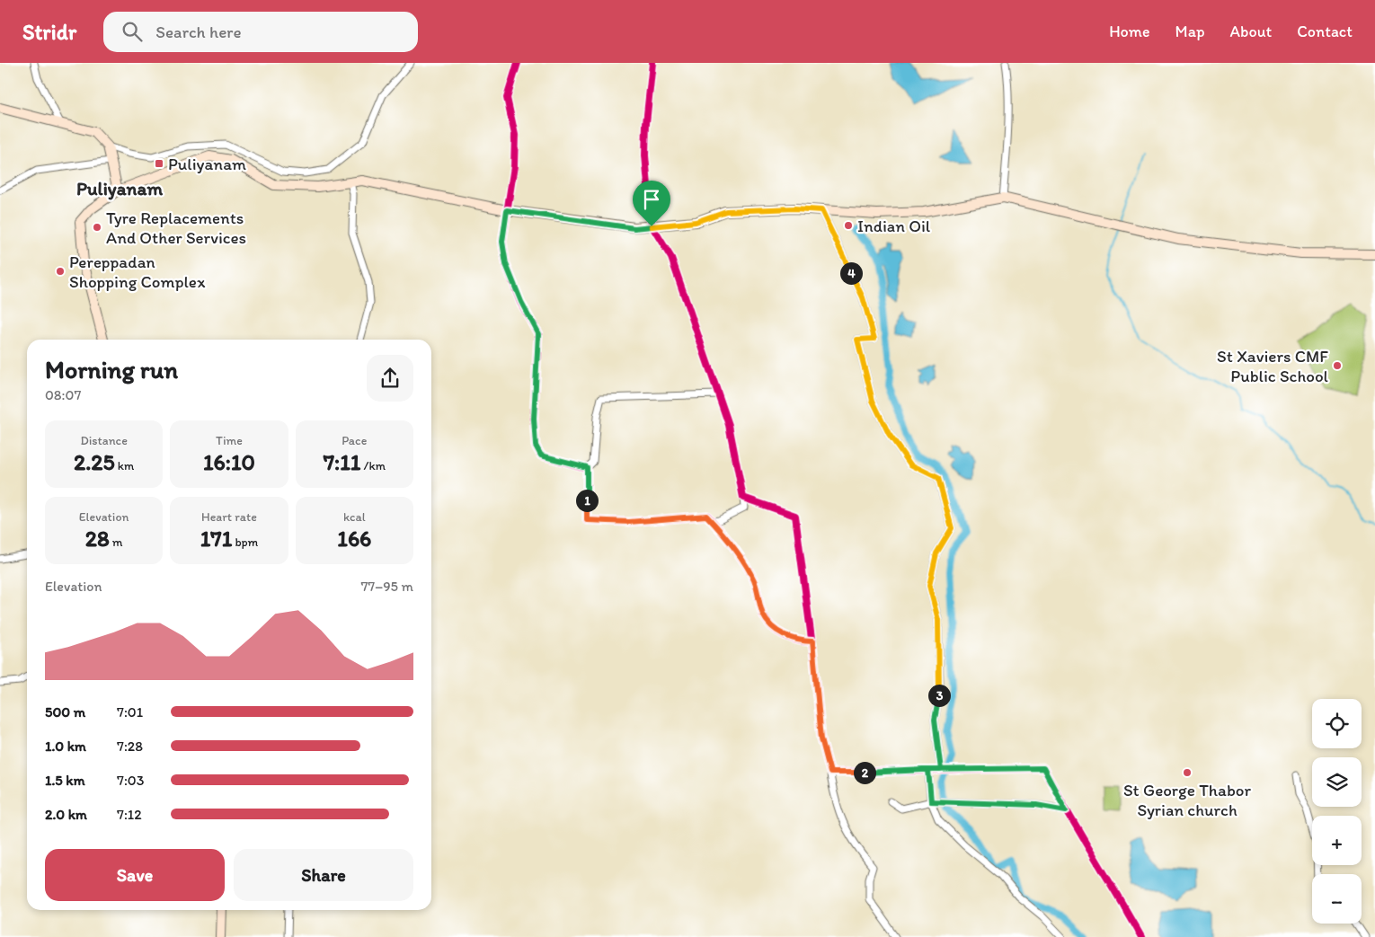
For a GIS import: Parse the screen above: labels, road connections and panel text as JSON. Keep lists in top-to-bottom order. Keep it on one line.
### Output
{"districts":["Puliyanam"],"places":{"transit":["Puliyanam"],"other":["Indian Oil","Tyre Replacements And Other Services","Pereppadan Shopping Complex","St Xaviers CMF Public School","St George Thabor Syrian church"]},"page":{"header":"Stridr","search":"Search here","nav":["Home","Map","About","Contact"],"pins":["4","1","3","2"],"heading":["Morning run","08:07"],"stats":[["Distance","2.25 km"],["Time","16:10"],["Pace","7:11 /km"],["Elevation","28 m"],["Heart rate","171 bpm"],["kcal","166"]],"chart":["Elevation","77–95 m"],"list":[{"name":"500 m","note":"7:01"},{"name":"1.0 km","note":"7:28"},{"name":"1.5 km","note":"7:03"},{"name":"2.0 km","note":"7:12"}],"map_buttons":["+","−"],"buttons":["Save","Share"]}}
